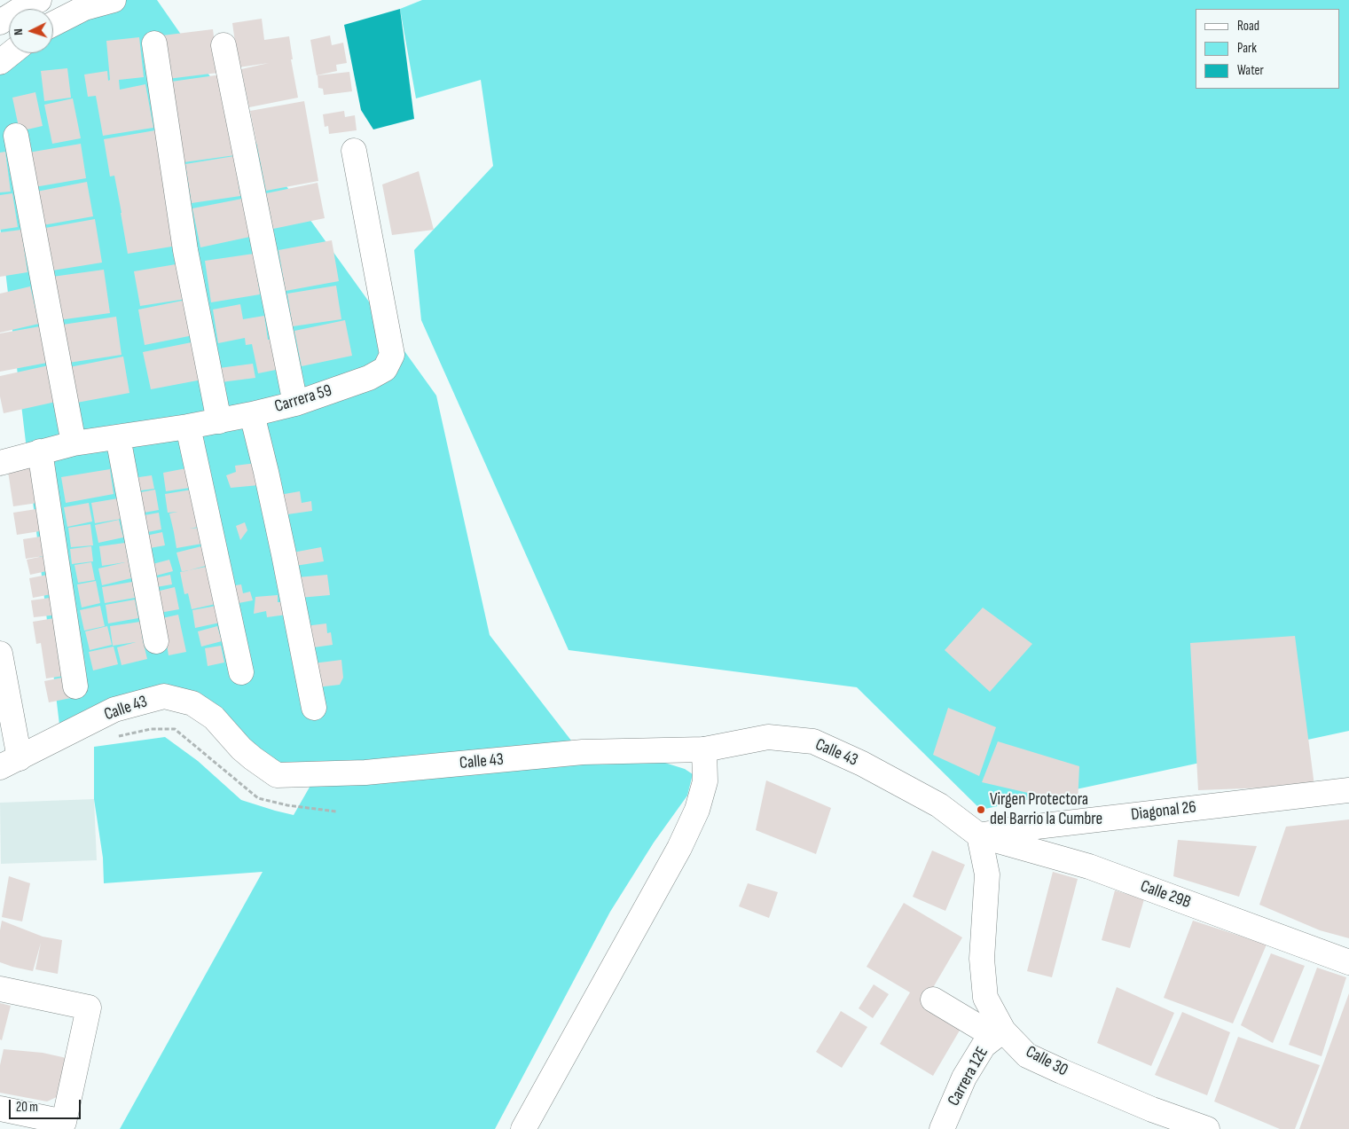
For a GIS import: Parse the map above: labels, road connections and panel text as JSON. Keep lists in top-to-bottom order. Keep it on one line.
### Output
{"streets":{"street":["Carrera 59","Calle 43","Diagonal 26","Calle 29B","Calle 30","Carrera 12E"]},"crossings":[["Calle 43","Diagonal 26"],["Calle 43","Calle 29B"],["Calle 43","Calle 30"],["Diagonal 26","Calle 29B"],["Diagonal 26","Calle 30"],["Calle 29B","Calle 30"],["Calle 30","Carrera 12E"]],"places":["Virgen Protectora del Barrio la Cumbre"],"legend":["Road","Park","Water"],"scale_bar":"20 m","north":"left"}
